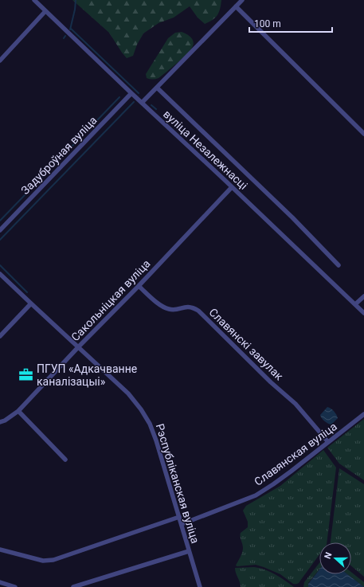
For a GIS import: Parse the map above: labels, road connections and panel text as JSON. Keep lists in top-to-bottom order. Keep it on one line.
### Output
{"streets":{"street":["вуліца Незалежнасці","Задуброўная вуліца","Сакольніцкая вуліца","Славянскі завулак","Славянская вуліца","Рэспубліканская вуліца"]},"crossings":[["вуліца Незалежнасці","Задуброўная вуліца"],["вуліца Незалежнасці","Сакольніцкая вуліца"],["Сакольніцкая вуліца","Славянскі завулак"],["Сакольніцкая вуліца","Рэспубліканская вуліца"],["Славянскі завулак","Славянская вуліца"],["Славянская вуліца","Рэспубліканская вуліца"]],"places":{"office":["ПГУП «Адкачванне каналізацыі»"]},"scale_bar":"100 m","north":"left"}
